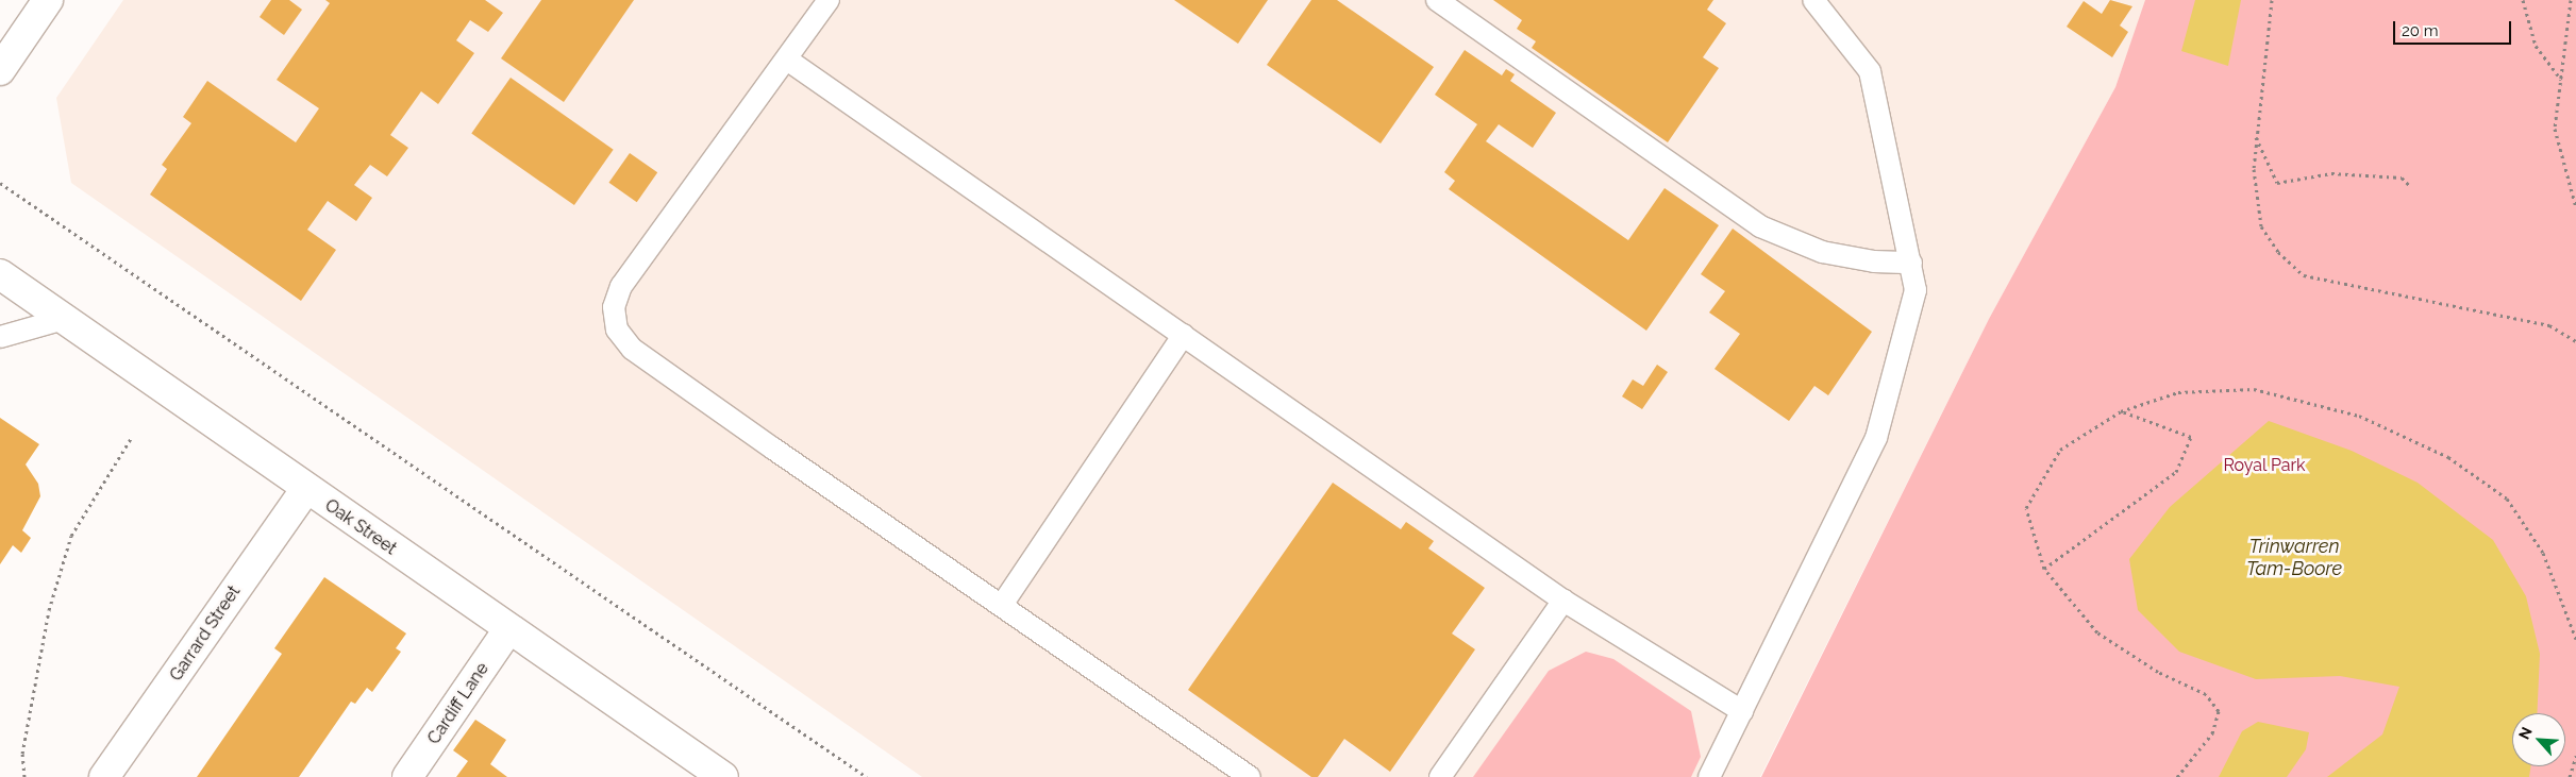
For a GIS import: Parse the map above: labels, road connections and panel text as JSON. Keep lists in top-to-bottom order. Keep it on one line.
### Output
{"streets":{"street":["Oak Street","Garrard Street","Cardiff Lane"]},"crossings":[["Oak Street","Garrard Street"],["Oak Street","Cardiff Lane"]],"water":["Trinwarren Tam-Boore"],"parks":["Royal Park"],"scale_bar":"20 m","north":"top left"}
